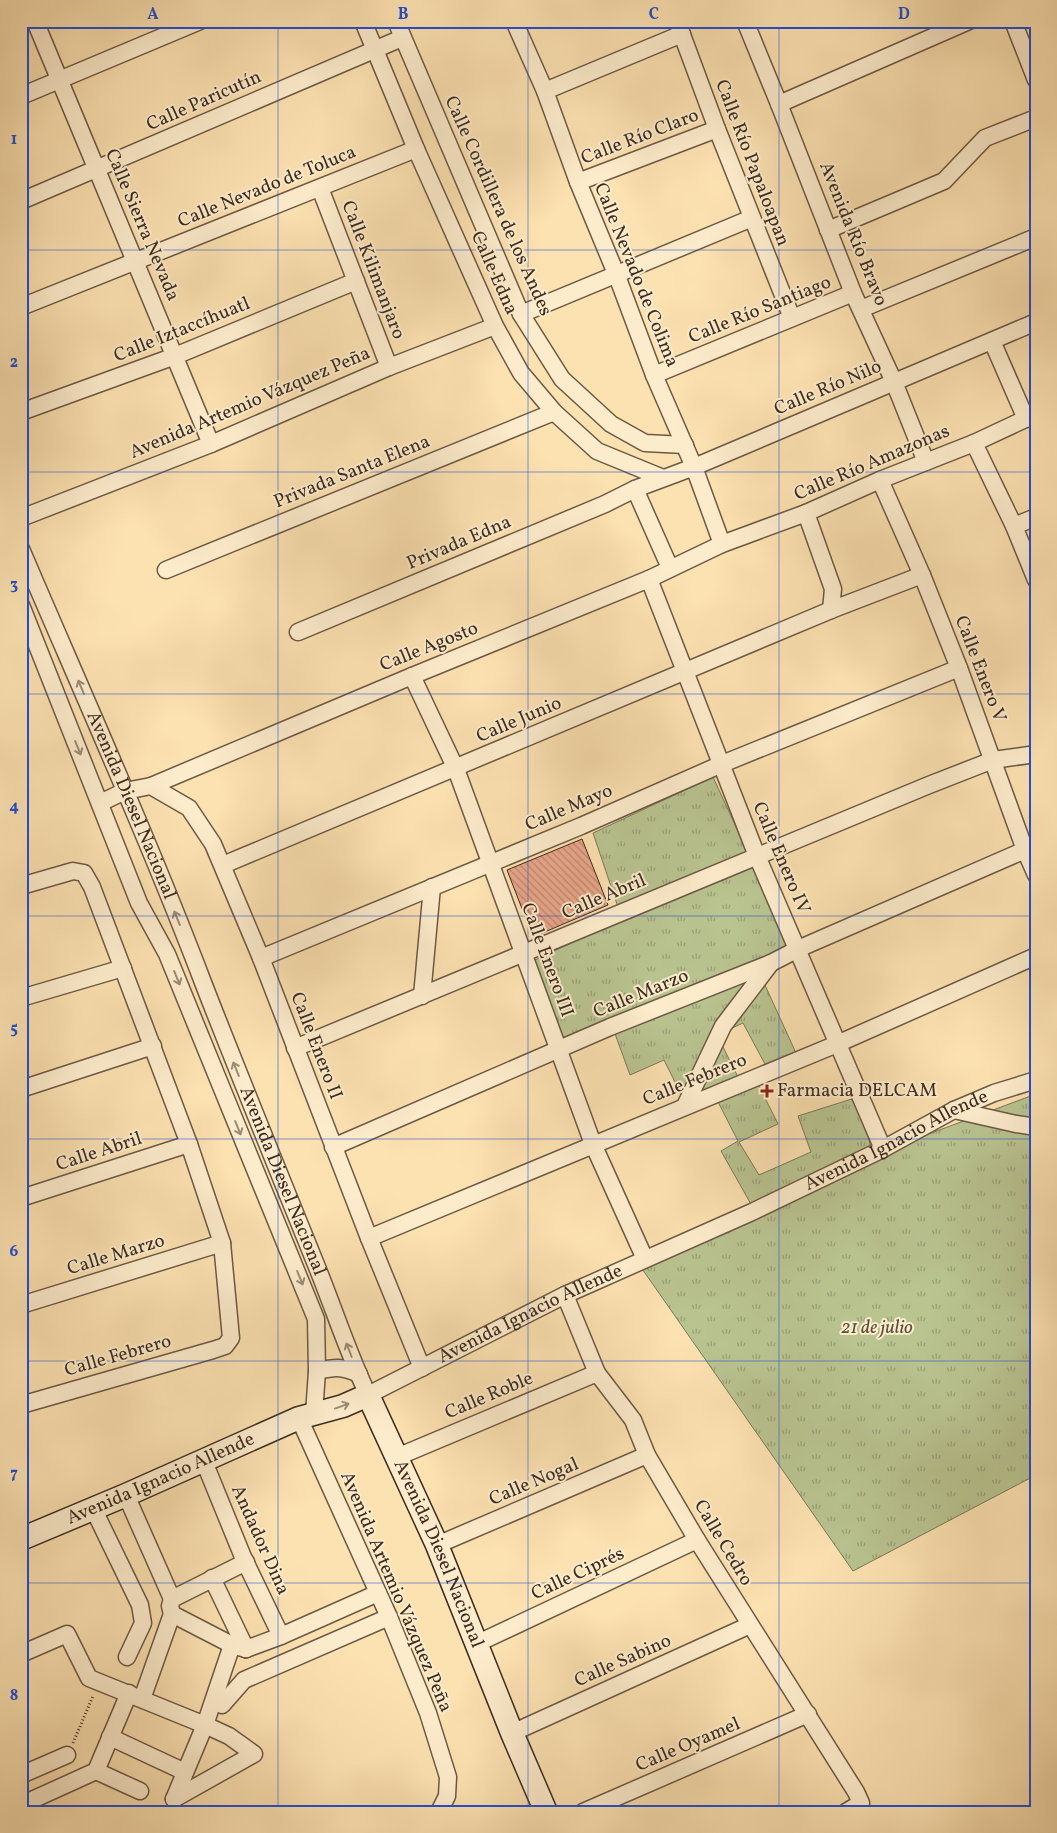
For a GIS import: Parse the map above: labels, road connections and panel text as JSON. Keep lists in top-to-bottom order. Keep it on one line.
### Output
{"streets":{"street":["Calle Paricutín","Calle Río Claro","Calle Río Papaloapan","Calle Nevado de Toluca","Calle Cordillera de los Andes","Calle Sierra Nevada","Avenida Río Bravo","Calle Kilimanjaro","Calle Edna","Calle Nevado de Colima","Calle Río Santiago","Calle Iztaccíhuatl","Calle Río Nilo","Avenida Artemio Vázquez Peña","Calle Río Amazonas","Privada Santa Elena","Privada Edna","Calle Agosto","Calle Enero V","Calle Junio","Avenida Diesel Nacional","Calle Mayo","Calle Enero IV","Calle Abril","Calle Enero III","Calle Marzo","Calle Enero II","Calle Febrero","Avenida Ignacio Allende","Calle Roble","Calle Nogal","Andador Dina","Calle Cedro","Calle Ciprés","Calle Sabino","Calle Oyamel"]},"crossings":[["Calle Paricutín","Calle Cordillera de los Andes"],["Calle Paricutín","Calle Sierra Nevada"],["Calle Paricutín","Calle Edna"],["Calle Río Claro","Calle Río Papaloapan"],["Calle Río Claro","Calle Nevado de Colima"],["Calle Río Papaloapan","Calle Río Santiago"],["Calle Nevado de Toluca","Calle Sierra Nevada"],["Calle Nevado de Toluca","Calle Kilimanjaro"],["Calle Nevado de Toluca","Calle Edna"],["Calle Cordillera de los Andes","Calle Nevado de Colima"],["Calle Sierra Nevada","Calle Iztaccíhuatl"],["Calle Sierra Nevada","Avenida Artemio Vázquez Peña"],["Avenida Río Bravo","Calle Río Santiago"],["Avenida Río Bravo","Calle Río Nilo"],["Avenida Río Bravo","Calle Río Amazonas"],["Calle Kilimanjaro","Calle Iztaccíhuatl"],["Calle Kilimanjaro","Avenida Artemio Vázquez Peña"],["Calle Edna","Calle Río Nilo"],["Calle Edna","Avenida Artemio Vázquez Peña"],["Calle Edna","Privada Santa Elena"],["Calle Nevado de Colima","Calle Río Santiago"],["Calle Nevado de Colima","Calle Río Nilo"],["Calle Nevado de Colima","Calle Río Amazonas"],["Calle Nevado de Colima","Calle Agosto"],["Calle Río Nilo","Privada Edna"],["Avenida Artemio Vázquez Peña","Avenida Ignacio Allende"],["Calle Río Amazonas","Calle Agosto"],["Calle Río Amazonas","Calle Enero V"],["Calle Agosto","Calle Enero IV"],["Calle Agosto","Calle Enero III"],["Calle Agosto","Calle Enero II"],["Calle Enero V","Calle Junio"],["Calle Enero V","Calle Mayo"],["Calle Enero V","Calle Abril"],["Calle Enero V","Calle Marzo"],["Calle Junio","Calle Enero IV"],["Calle Junio","Calle Enero III"],["Calle Junio","Calle Enero II"],["Avenida Diesel Nacional","Avenida Ignacio Allende"],["Avenida Diesel Nacional","Calle Roble"],["Avenida Diesel Nacional","Calle Nogal"],["Avenida Diesel Nacional","Calle Ciprés"],["Avenida Diesel Nacional","Calle Sabino"],["Calle Mayo","Calle Enero IV"],["Calle Mayo","Calle Enero III"],["Calle Mayo","Calle Enero II"],["Calle Enero IV","Calle Abril"],["Calle Enero IV","Calle Marzo"],["Calle Enero IV","Calle Febrero"],["Calle Enero IV","Avenida Ignacio Allende"],["Calle Abril","Calle Enero III"],["Calle Abril","Calle Enero II"],["Calle Enero III","Calle Marzo"],["Calle Enero III","Calle Febrero"],["Calle Enero III","Avenida Ignacio Allende"],["Calle Marzo","Calle Enero II"],["Calle Marzo","Calle Febrero"],["Calle Enero II","Calle Febrero"],["Calle Enero II","Avenida Ignacio Allende"],["Avenida Ignacio Allende","Andador Dina"],["Avenida Ignacio Allende","Calle Cedro"],["Calle Roble","Calle Cedro"],["Calle Nogal","Calle Cedro"],["Calle Cedro","Calle Ciprés"],["Calle Cedro","Calle Sabino"],["Calle Cedro","Calle Oyamel"]],"parks":["21 de julio"],"places":{"health":["Farmacia DELCAM"]},"grid":{"columns":["A","B","C","D"],"rows":["1","2","3","4","5","6","7","8"]}}
